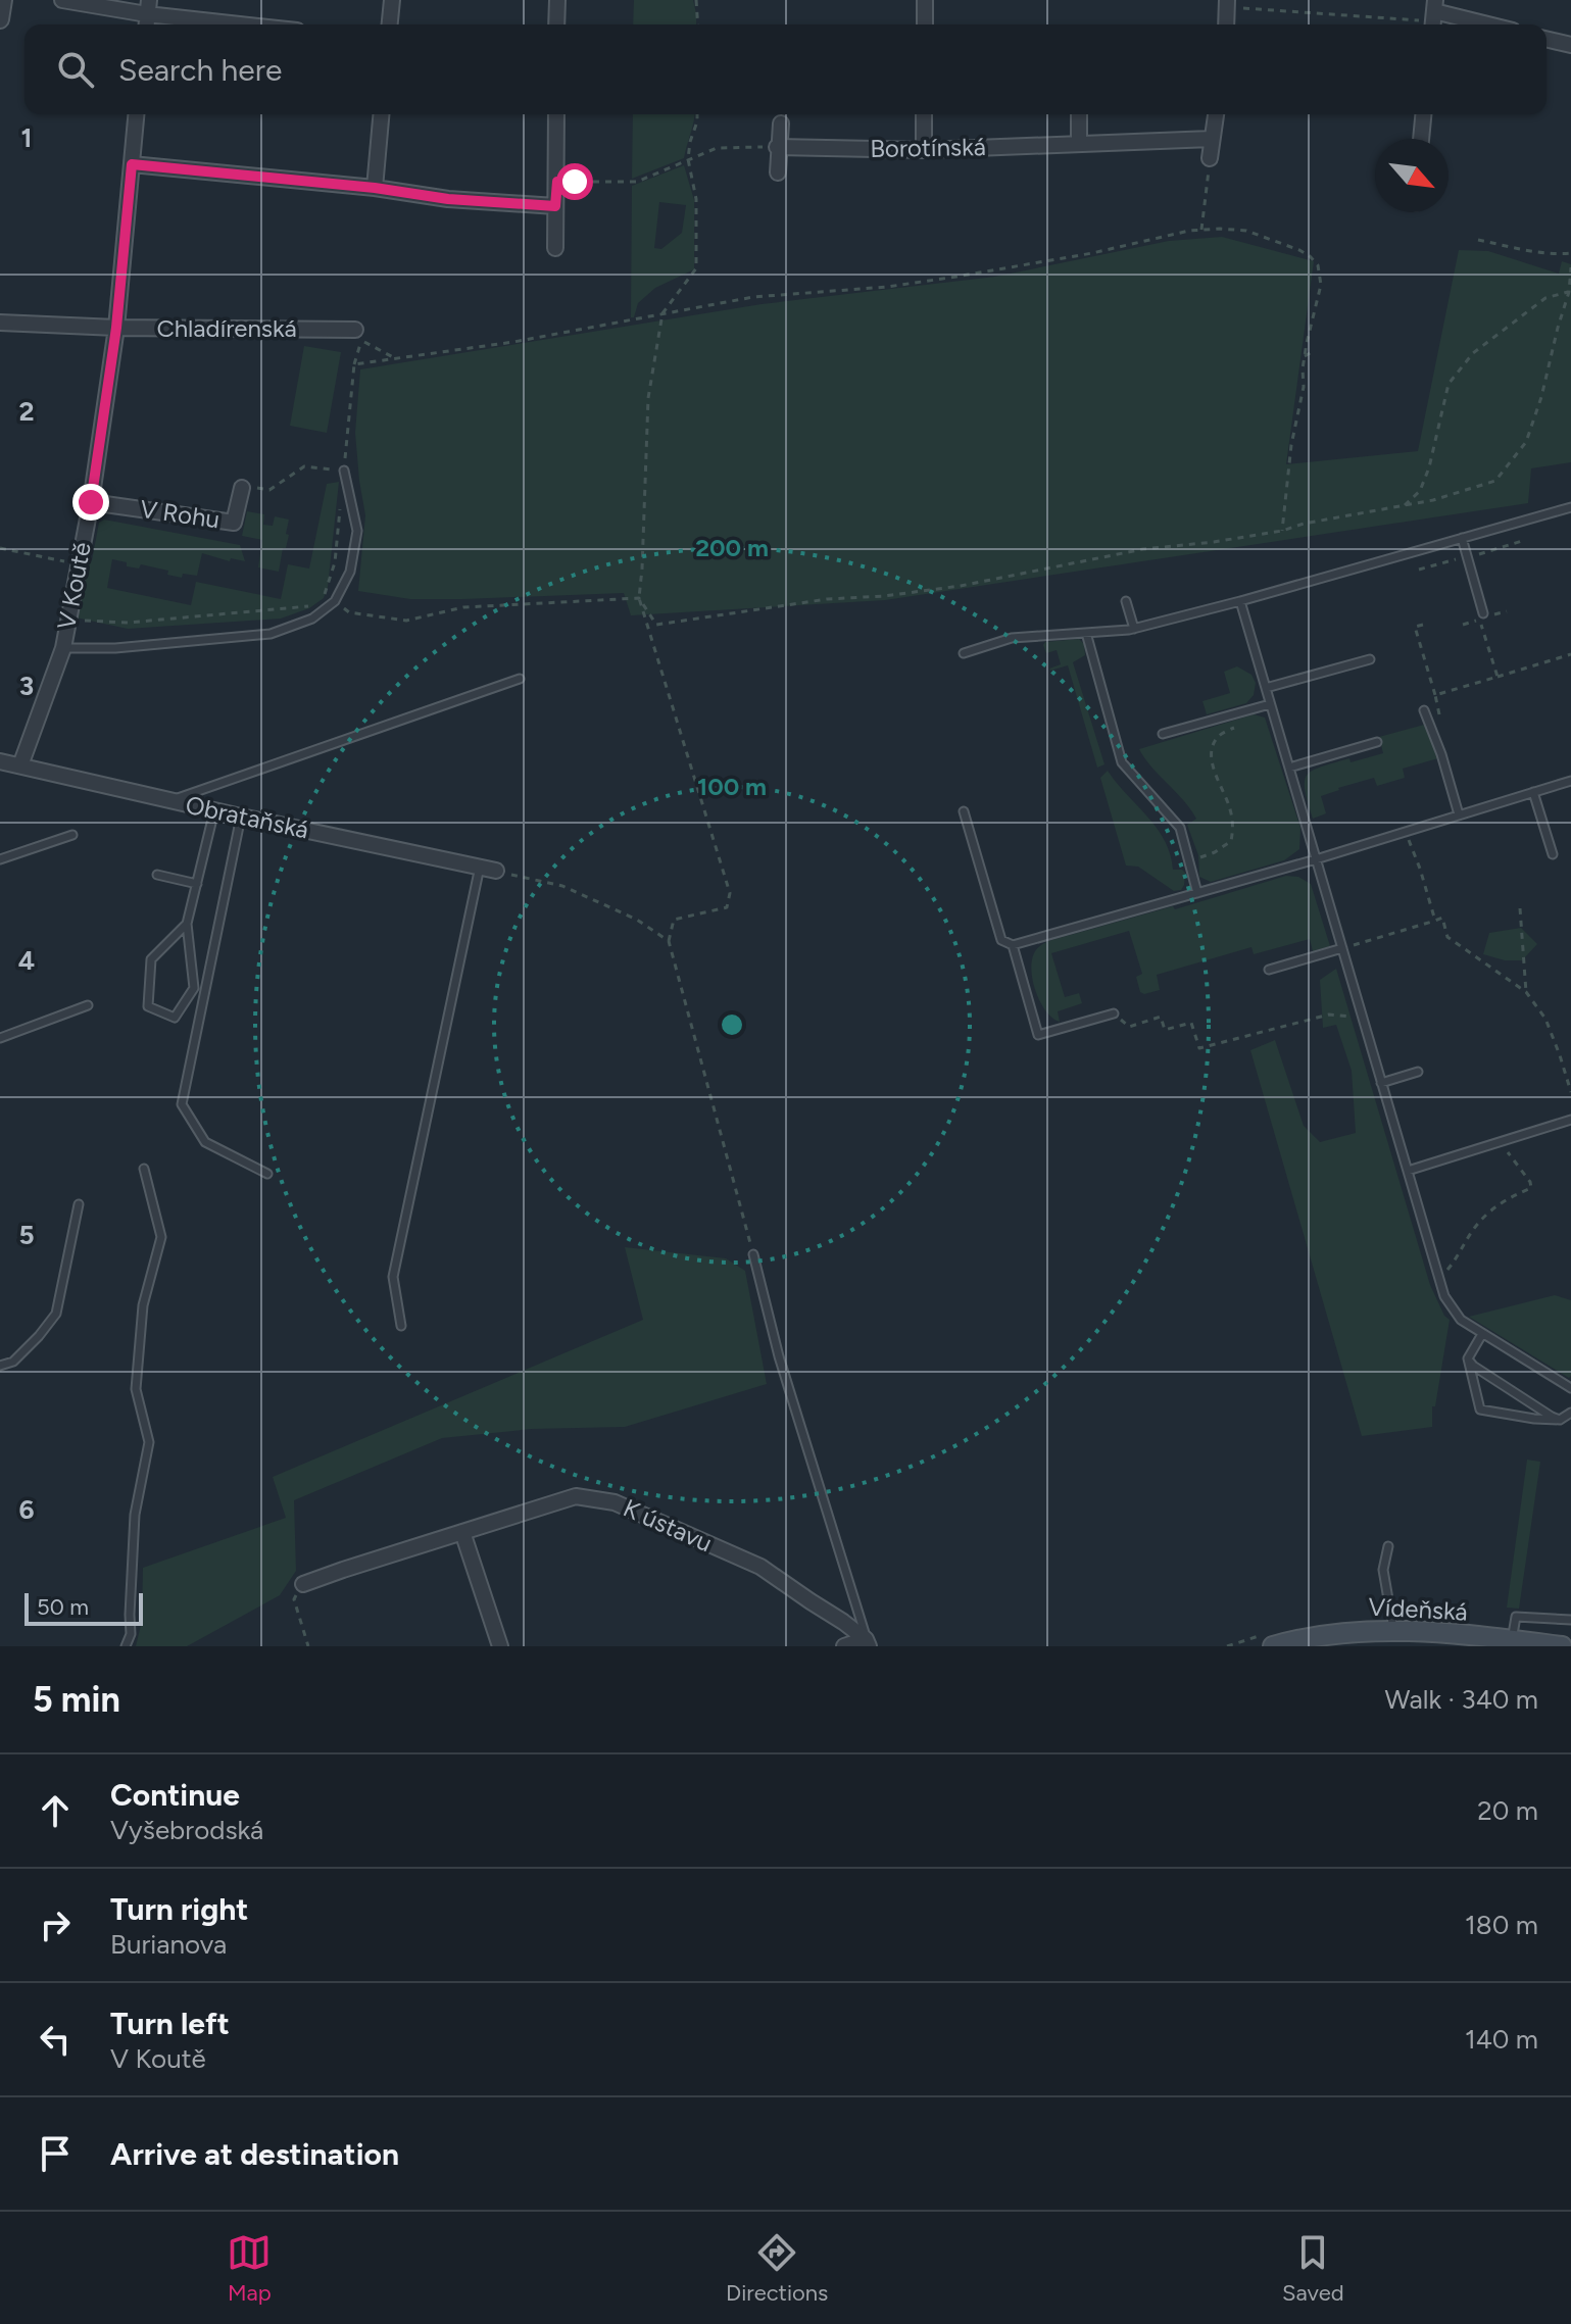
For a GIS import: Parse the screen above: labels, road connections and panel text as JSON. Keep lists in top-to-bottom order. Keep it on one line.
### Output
{"streets":{"main road":["Vídeňská"],"street":["Borotínská","Chladírenská","V Rohu","V Koutě","Obrataňská","K ústavu"]},"crossings":[["Chladírenská","V Koutě"],["V Rohu","V Koutě"],["V Koutě","Obrataňská"]],"scale_bar":"50 m","north":"bottom right","page":{"search":"Search here","scale":"50 m","heading":["5 min","Walk · 340 m"],"list":[["Continue","Vyšebrodská","20 m"],["Turn right","Burianova","180 m"],["Turn left","V Koutě","140 m"],"Arrive at destination"],"nav":["Map","Directions","Saved"]},"grid":{"rows":["1","2","3","4","5","6"]},"rings":["200 m","100 m"]}
